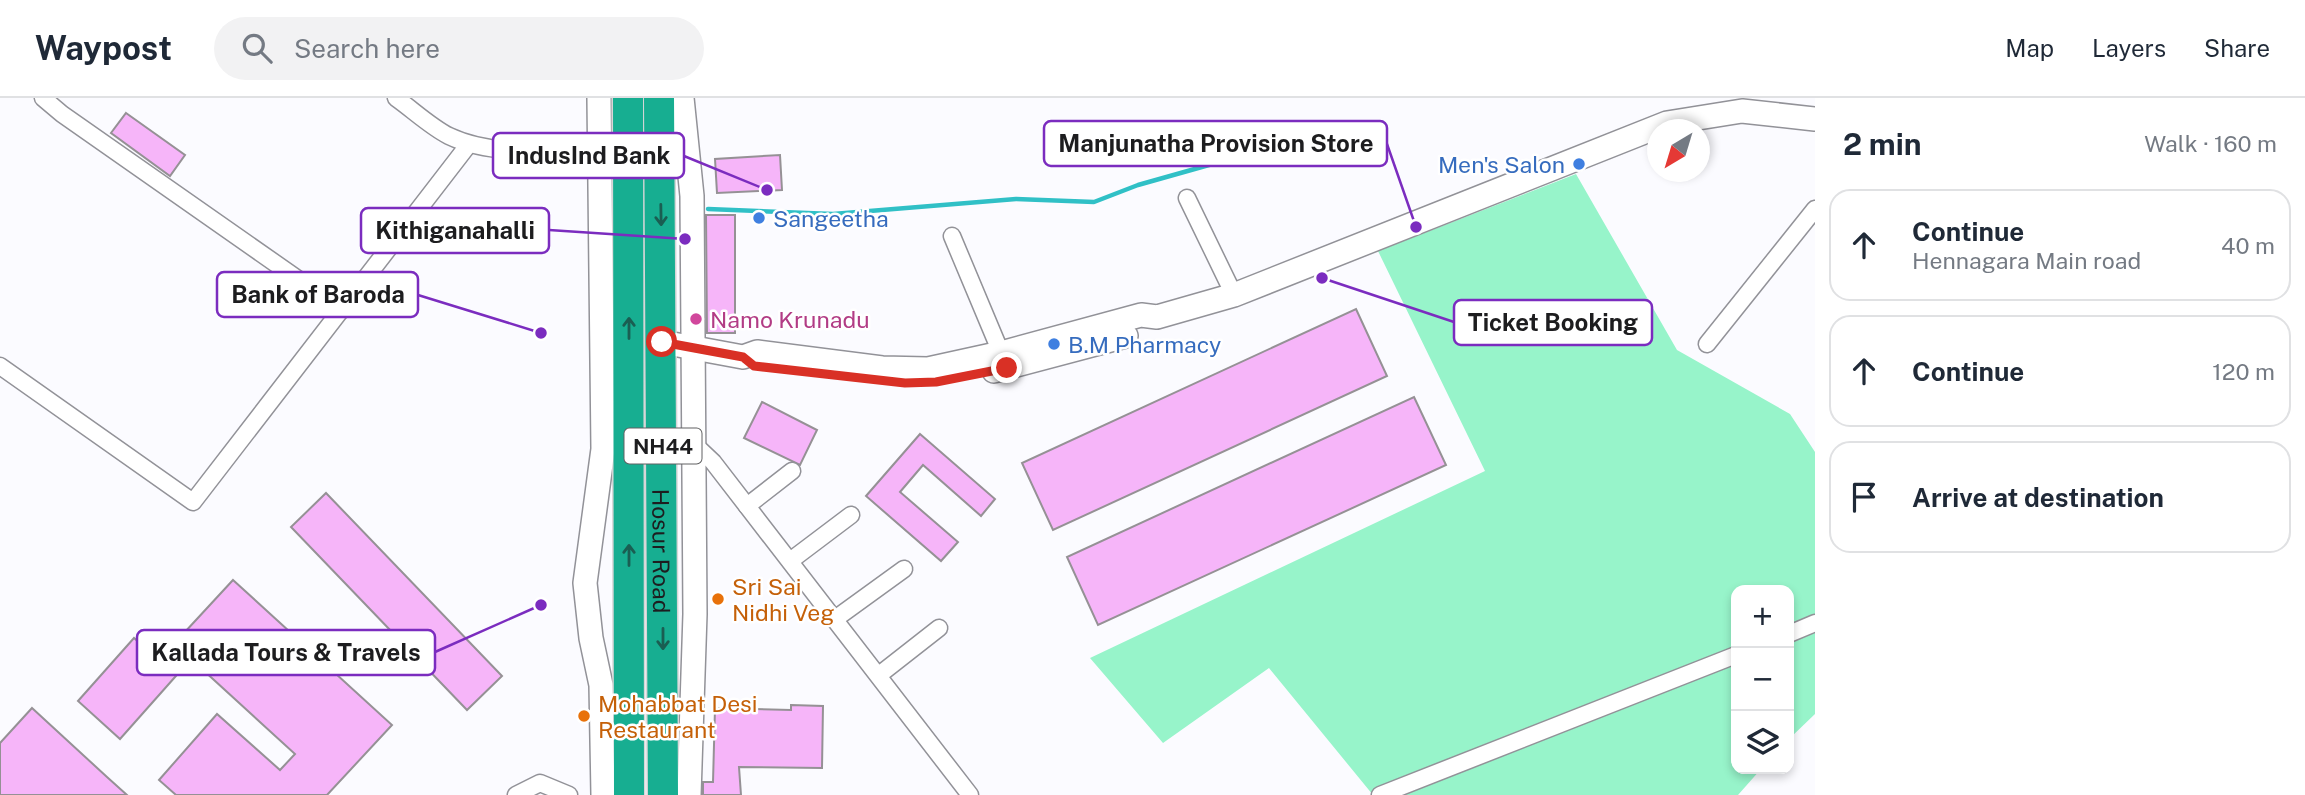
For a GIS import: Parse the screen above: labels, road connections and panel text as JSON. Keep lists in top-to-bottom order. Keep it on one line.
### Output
{"streets":{"highway":["NH44","Hosur Road"]},"places":["Men's Salon","IndusInd Bank","Sangeetha","Manjunatha Provision Store","Kithiganahalli","Ticket Booking","Namo Krunadu","Bank of Baroda","B.M Pharmacy","Sri Sai Nidhi Veg","Kallada Tours & Travels","Mohabbat Desi Restaurant"],"north":"bottom left","page":{"header":"Waypost","search":"Search here","nav":["Map","Layers","Share"],"heading":["2 min","Walk · 160 m"],"list":[["Continue","Hennagara Main road","40 m"],["Continue","120 m"],"Arrive at destination"],"map_buttons":["+","−"]}}
